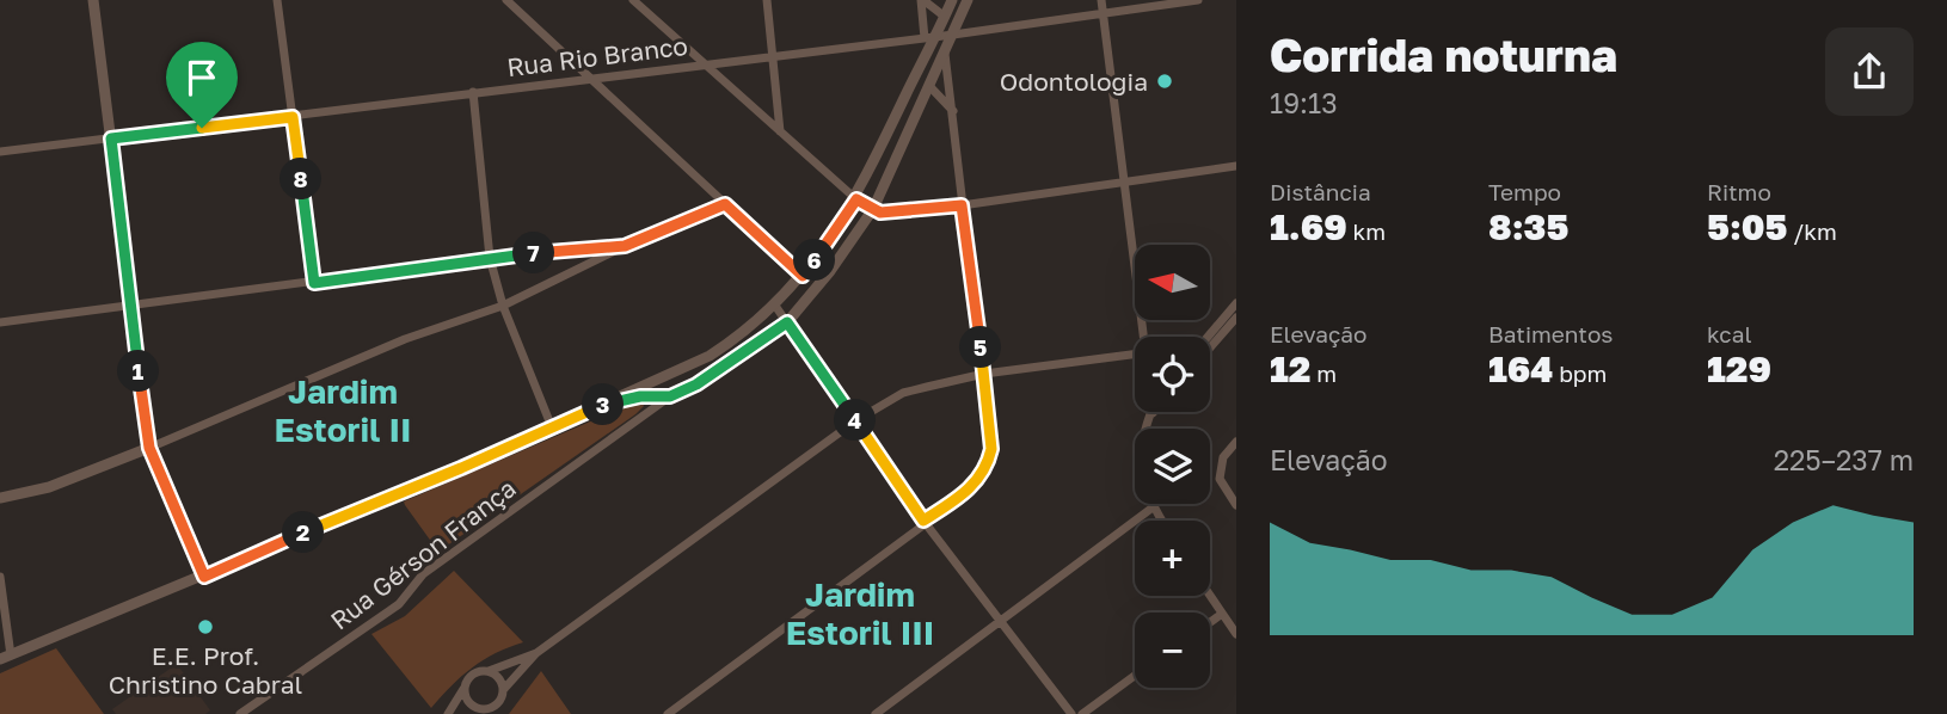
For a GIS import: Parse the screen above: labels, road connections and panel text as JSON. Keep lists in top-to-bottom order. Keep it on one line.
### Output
{"streets":{"street":["Rua Rio Branco","Rua Gérson França"]},"districts":["Jardim Estoril II","Jardim Estoril III"],"places":["Odontologia","E.E. Prof. Christino Cabral"],"north":"left","page":{"heading":["Corrida noturna","19:13"],"stats":[["Distância","1.69 km"],["Tempo","8:35"],["Ritmo","5:05 /km"],["Elevação","12 m"],["Batimentos","164 bpm"],["kcal","129"]],"pins":["8","7","6","5","1","3","4","2"],"map_buttons":["+","−"],"chart":["Elevação","225–237 m"]}}
